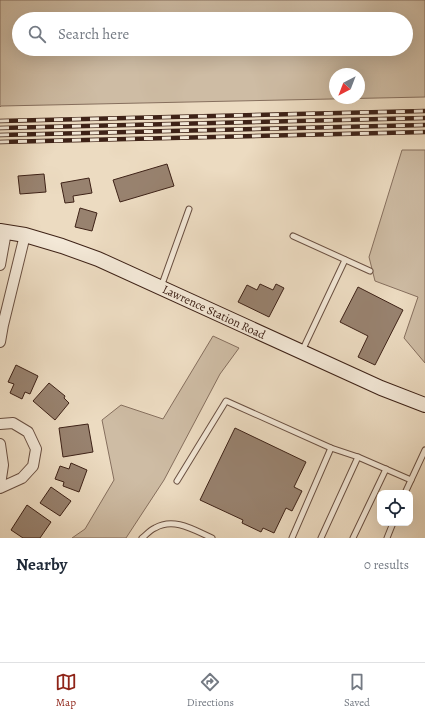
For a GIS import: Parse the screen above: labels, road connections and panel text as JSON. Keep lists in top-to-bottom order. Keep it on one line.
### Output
{"streets":{"main road":["Lawrence Station Road"]},"north":"bottom left","page":{"search":"Search here","heading":["Nearby","0 results"],"nav":["Map","Directions","Saved"]}}
